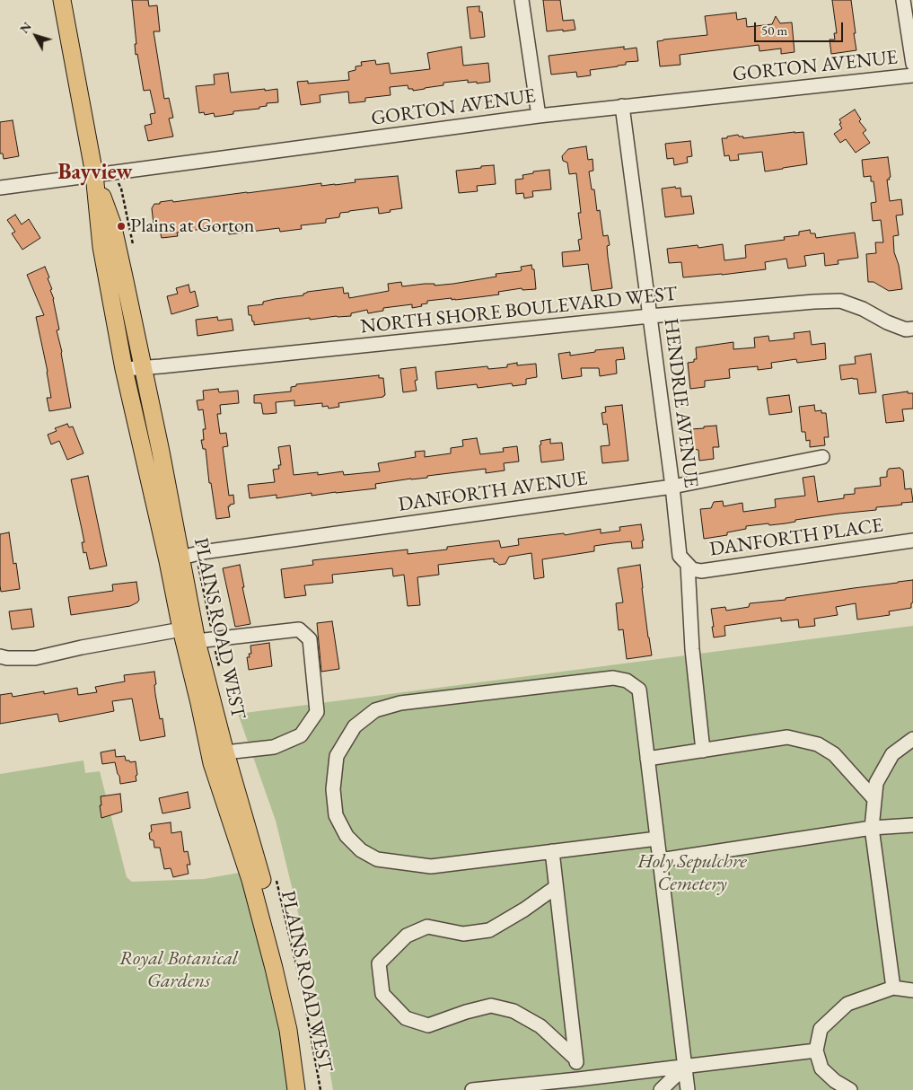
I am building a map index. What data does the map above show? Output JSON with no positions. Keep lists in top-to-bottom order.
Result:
{
  "streets": {
    "main road": ["PLAINS ROAD WEST"],
    "street": [
      "GORTON AVENUE",
      "NORTH SHORE BOULEVARD WEST",
      "HENDRIE AVENUE",
      "DANFORTH AVENUE",
      "DANFORTH PLACE"
    ]
  },
  "crossings": [
    ["GORTON AVENUE", "HENDRIE AVENUE"],
    ["GORTON AVENUE", "PLAINS ROAD WEST"],
    ["NORTH SHORE BOULEVARD WEST", "HENDRIE AVENUE"],
    ["NORTH SHORE BOULEVARD WEST", "PLAINS ROAD WEST"],
    ["HENDRIE AVENUE", "DANFORTH AVENUE"],
    ["HENDRIE AVENUE", "DANFORTH PLACE"],
    ["DANFORTH AVENUE", "PLAINS ROAD WEST"]
  ],
  "districts": ["Bayview"],
  "parks": ["Holy Sepulchre Cemetery", "Royal Botanical Gardens"],
  "places": ["Plains at Gorton"],
  "scale_bar": "50 m",
  "north": "top left"
}
